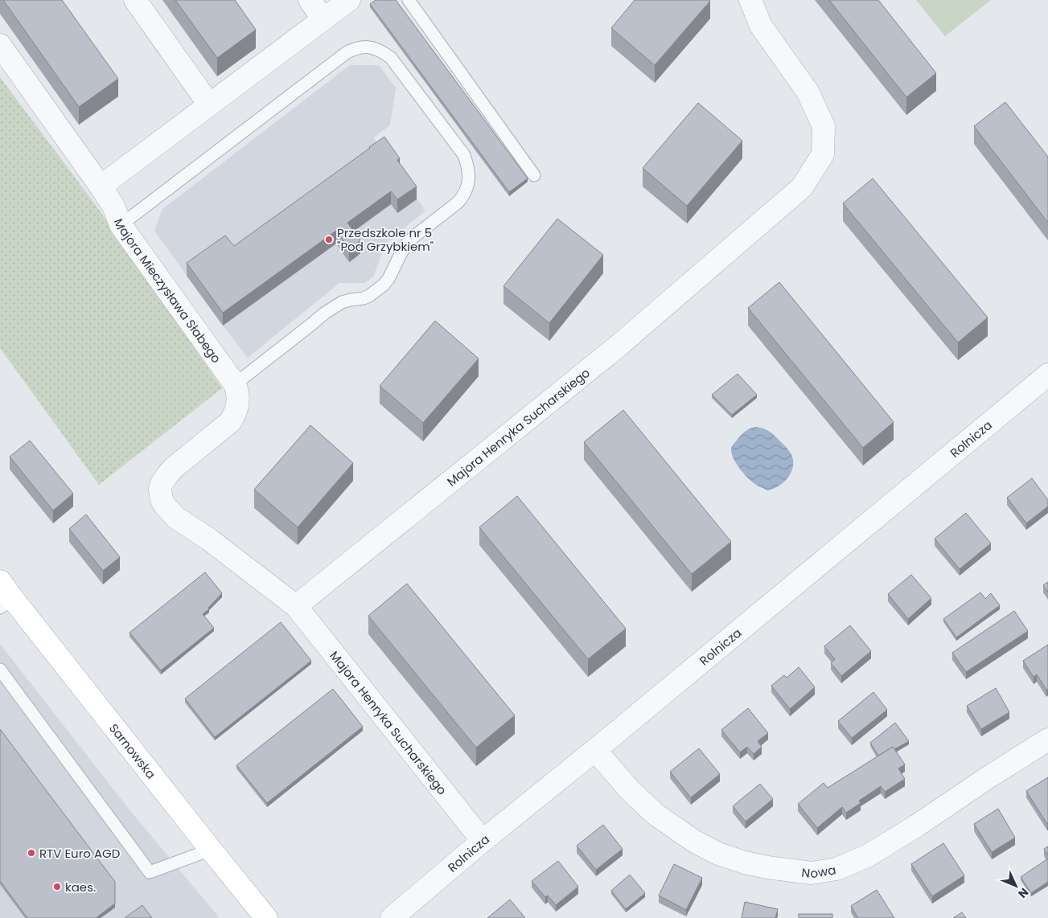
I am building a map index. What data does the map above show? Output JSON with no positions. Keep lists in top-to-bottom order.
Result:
{
  "streets": {
    "main road": ["Sarnowska"],
    "street": [
      "Majora Mieczysława Słabego",
      "Majora Henryka Sucharskiego",
      "Rolnicza",
      "Nowa"
    ]
  },
  "crossings": [
    ["Majora Mieczysława Słabego", "Majora Henryka Sucharskiego"],
    ["Majora Henryka Sucharskiego", "Rolnicza"],
    ["Rolnicza", "Nowa"]
  ],
  "places": ["Przedszkole nr 5 \"Pod Grzybkiem\"", "RTV Euro AGD", "kaes."],
  "north": "bottom right"
}
